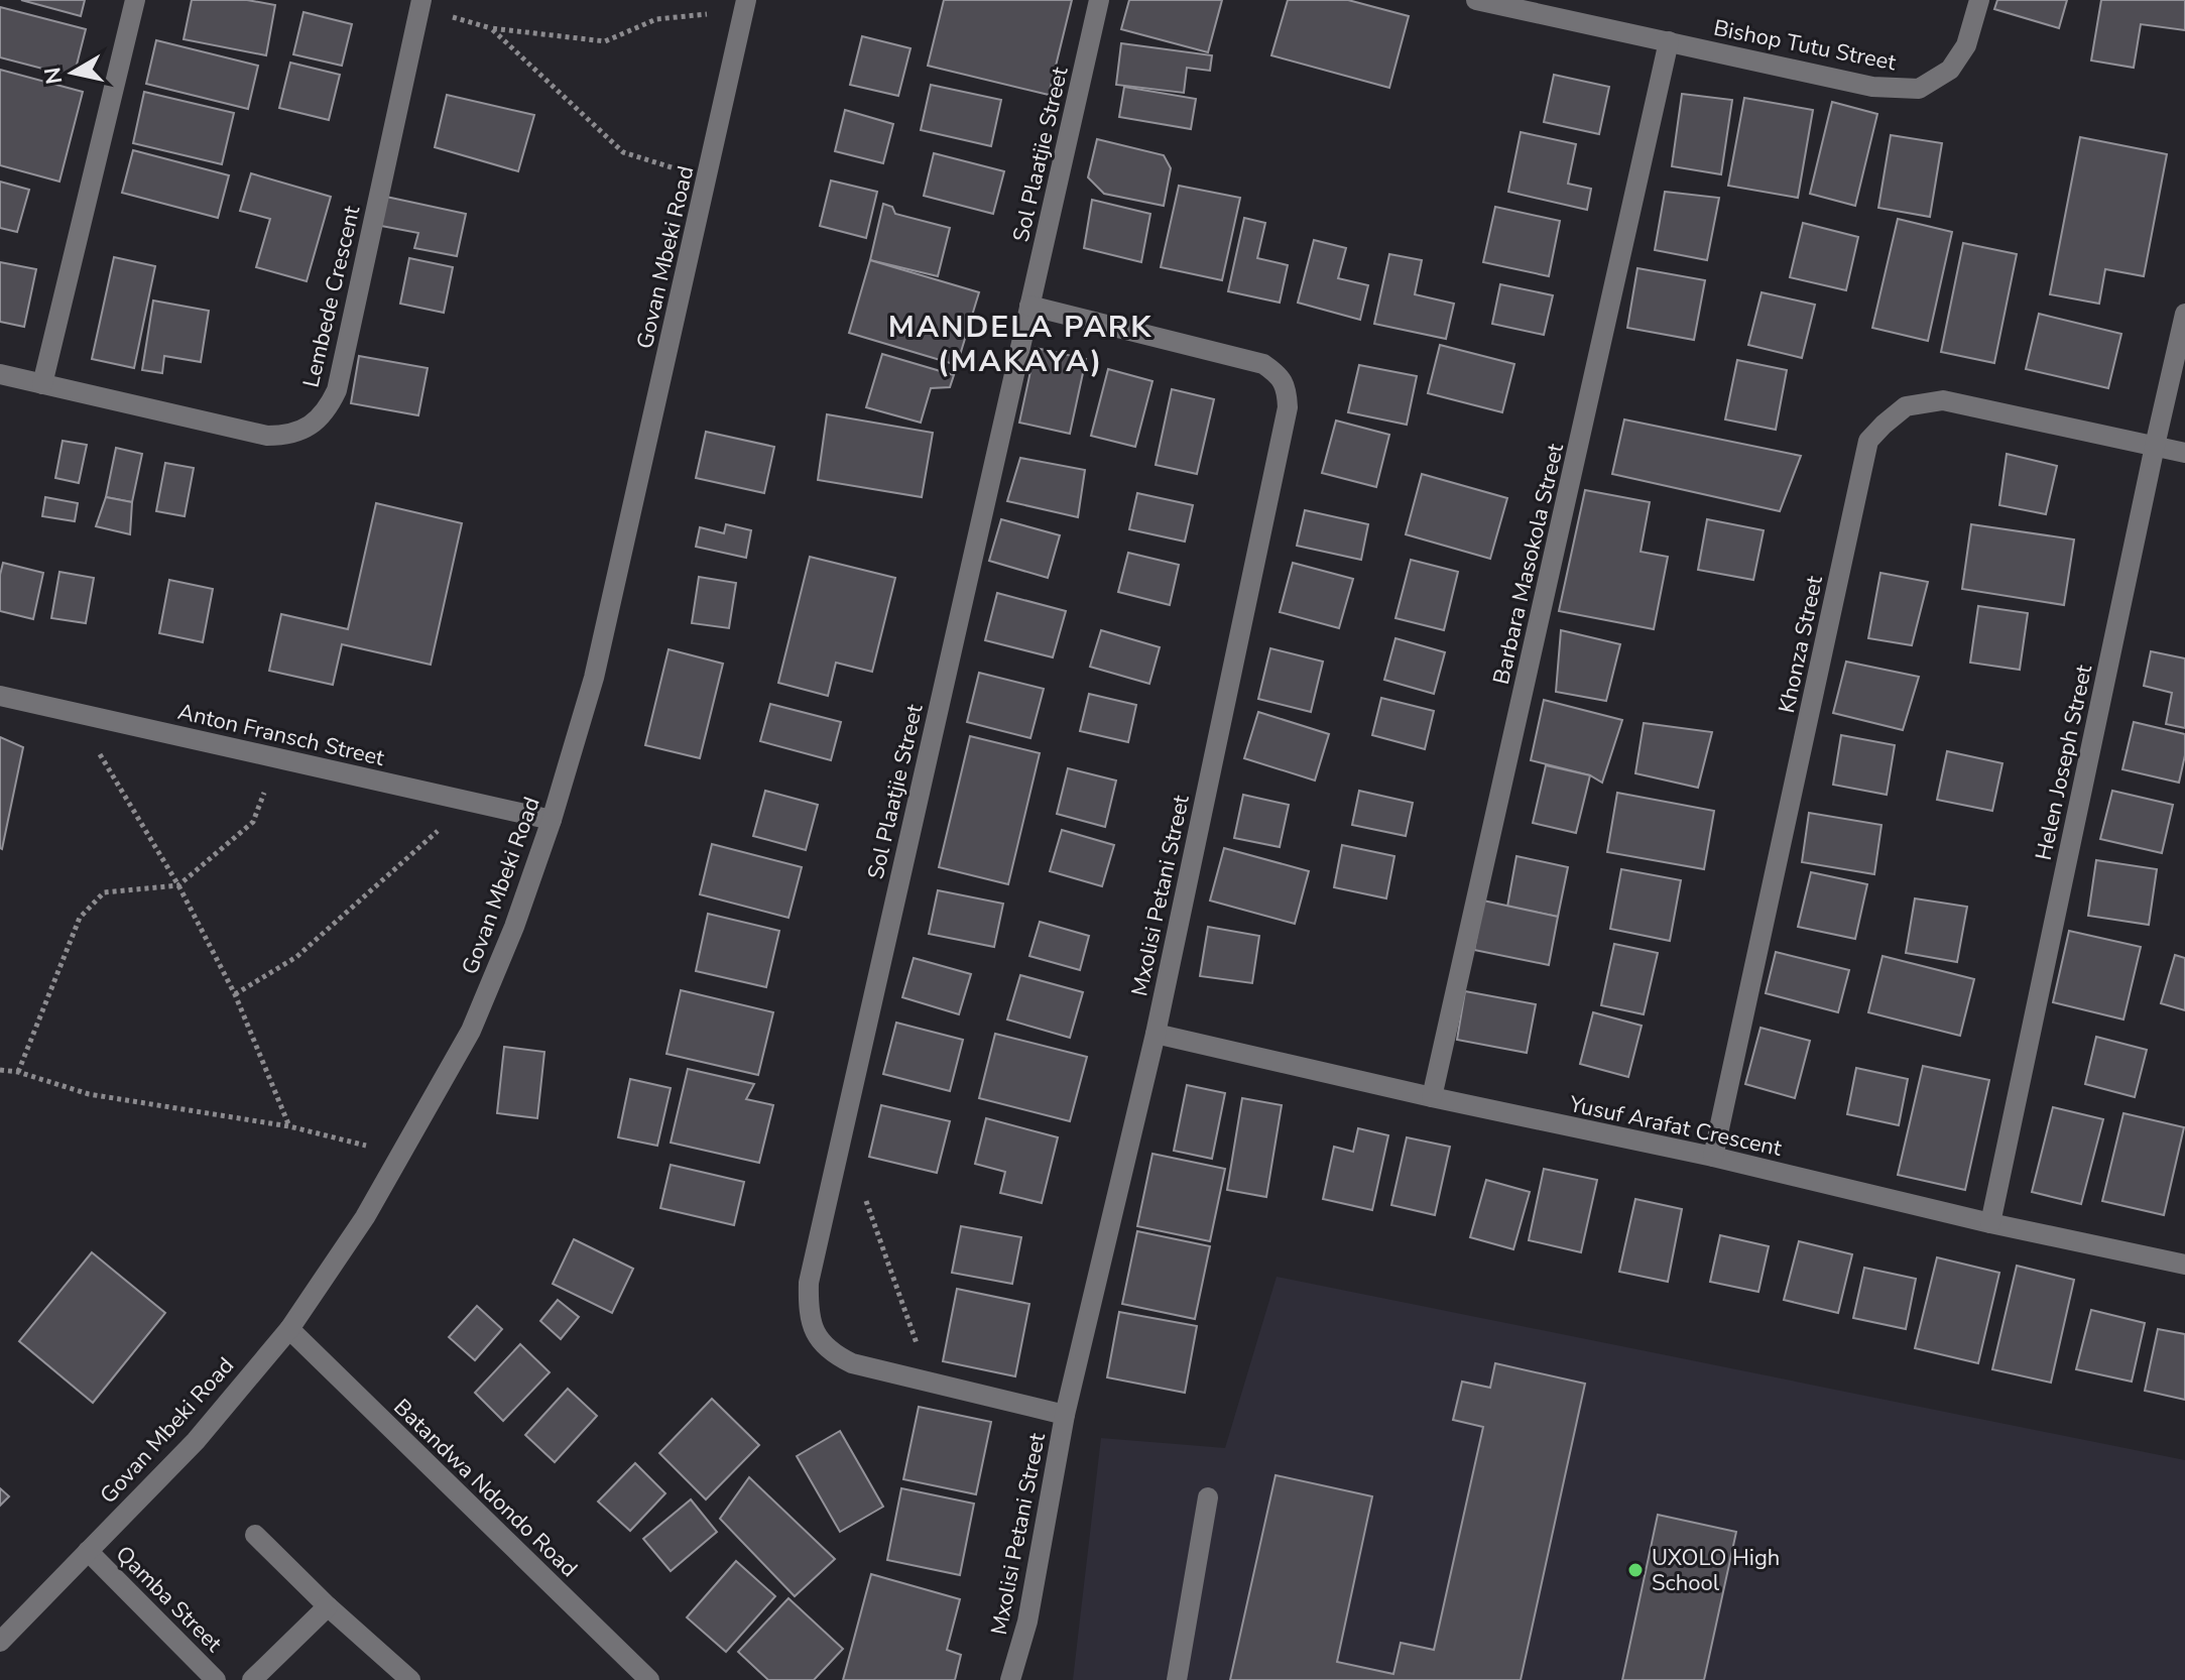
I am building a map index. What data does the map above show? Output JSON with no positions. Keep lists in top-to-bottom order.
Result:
{
  "streets": {
    "street": [
      "Bishop Tutu Street",
      "Sol Plaatjie Street",
      "Govan Mbeki Road",
      "Lembede Crescent",
      "Barbara Masokola Street",
      "Khonza Street",
      "Anton Fransch Street",
      "Helen Joseph Street",
      "Mxolisi Petani Street",
      "Yusuf Arafat Crescent",
      "Batandwa Ndondo Road",
      "Qamba Street"
    ]
  },
  "crossings": [
    ["Bishop Tutu Street", "Barbara Masokola Street"],
    ["Sol Plaatjie Street", "Mxolisi Petani Street"],
    ["Govan Mbeki Road", "Anton Fransch Street"],
    ["Govan Mbeki Road", "Batandwa Ndondo Road"],
    ["Govan Mbeki Road", "Qamba Street"],
    ["Barbara Masokola Street", "Yusuf Arafat Crescent"],
    ["Khonza Street", "Helen Joseph Street"],
    ["Khonza Street", "Yusuf Arafat Crescent"],
    ["Helen Joseph Street", "Yusuf Arafat Crescent"],
    ["Mxolisi Petani Street", "Yusuf Arafat Crescent"]
  ],
  "districts": ["MANDELA PARK (MAKAYA)"],
  "places": ["UXOLO High School"],
  "north": "left"
}
